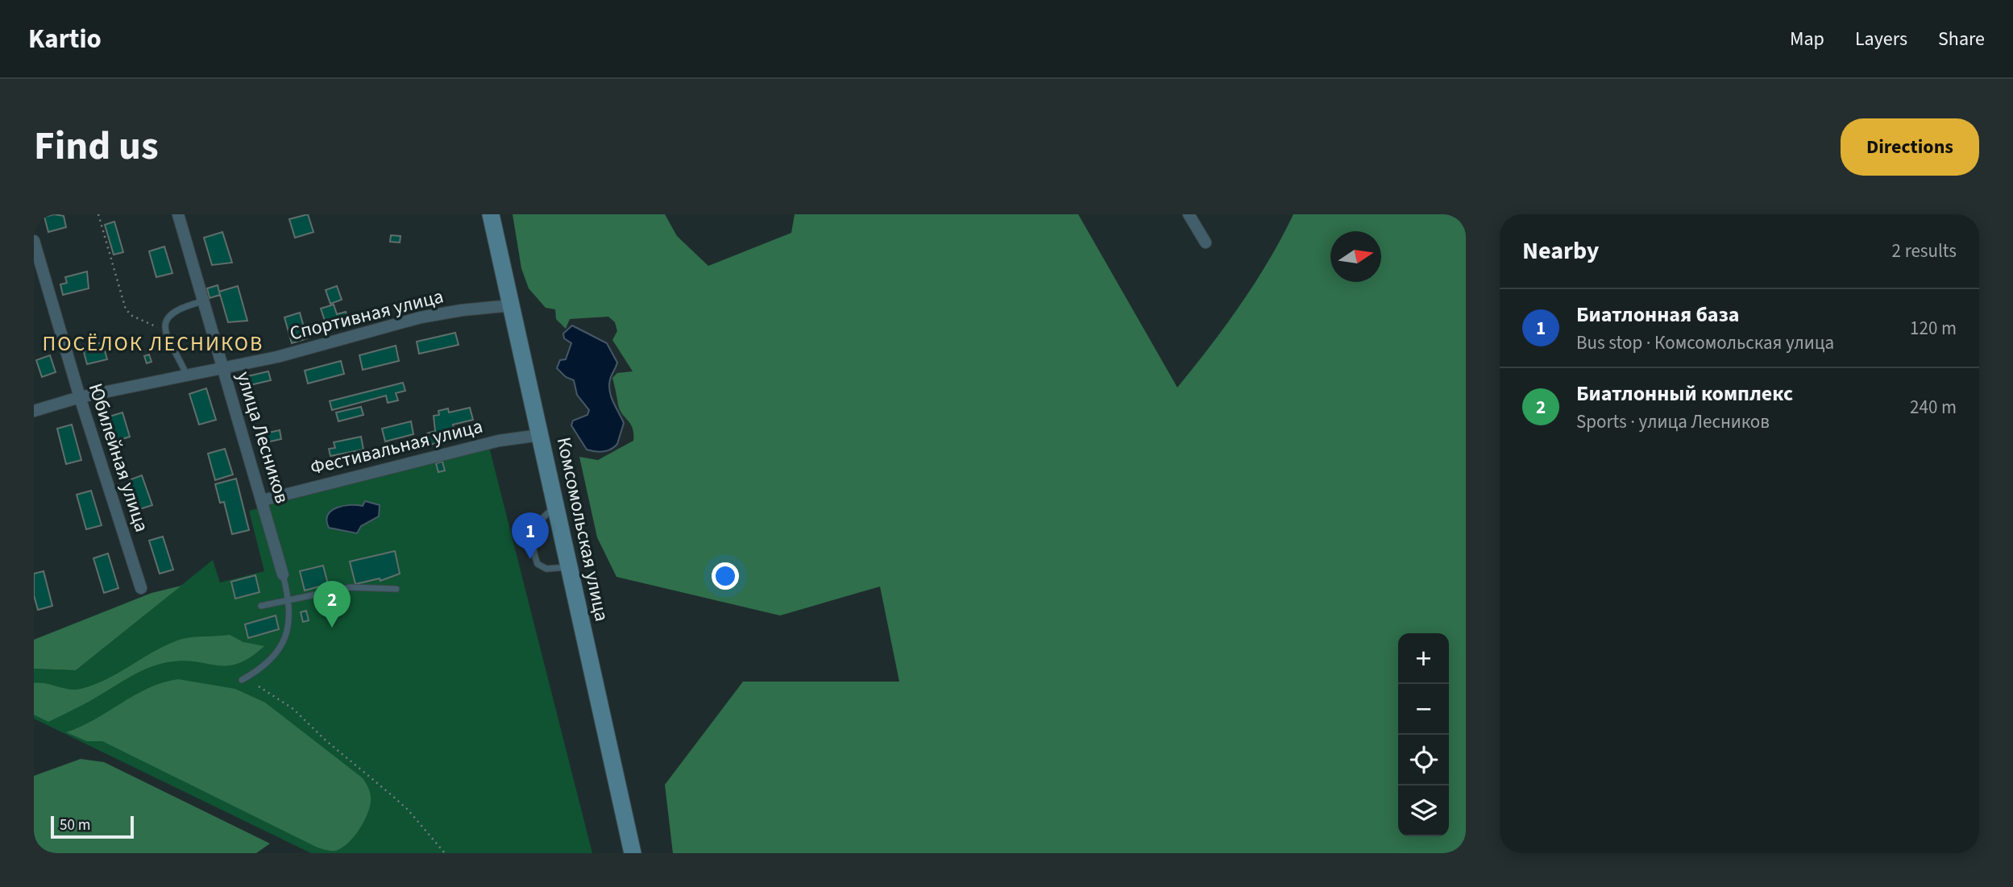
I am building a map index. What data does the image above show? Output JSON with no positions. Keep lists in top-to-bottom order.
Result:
{
  "streets": {
    "main road": ["Комсомольская улица"],
    "street": [
      "Спортивная улица",
      "улица Лесников",
      "Фестивальная улица",
      "Юбилейная улица"
    ]
  },
  "crossings": [
    ["Спортивная улица", "улица Лесников"],
    ["Спортивная улица", "Юбилейная улица"],
    ["Спортивная улица", "Комсомольская улица"],
    ["улица Лесников", "Фестивальная улица"],
    ["Фестивальная улица", "Комсомольская улица"]
  ],
  "districts": ["ПОСЁЛОК ЛЕСНИКОВ"],
  "scale_bar": "50 m",
  "north": "right",
  "page": {
    "header": "Kartio",
    "nav": ["Map", "Layers", "Share"],
    "title": "Find us",
    "buttons": "Directions",
    "heading": ["Nearby", "2 results"],
    "list": [
      {
        "mark": "1",
        "name": "Биатлонная база",
        "note": "Bus stop · Комсомольская улица",
        "value": "120 m"
      },
      {
        "mark": "2",
        "name": "Биатлонный комплекс",
        "note": "Sports · улица Лесников",
        "value": "240 m"
      }
    ],
    "pins": ["1", "2"],
    "map_buttons": ["+", "−"],
    "scale": "50 m"
  }
}
